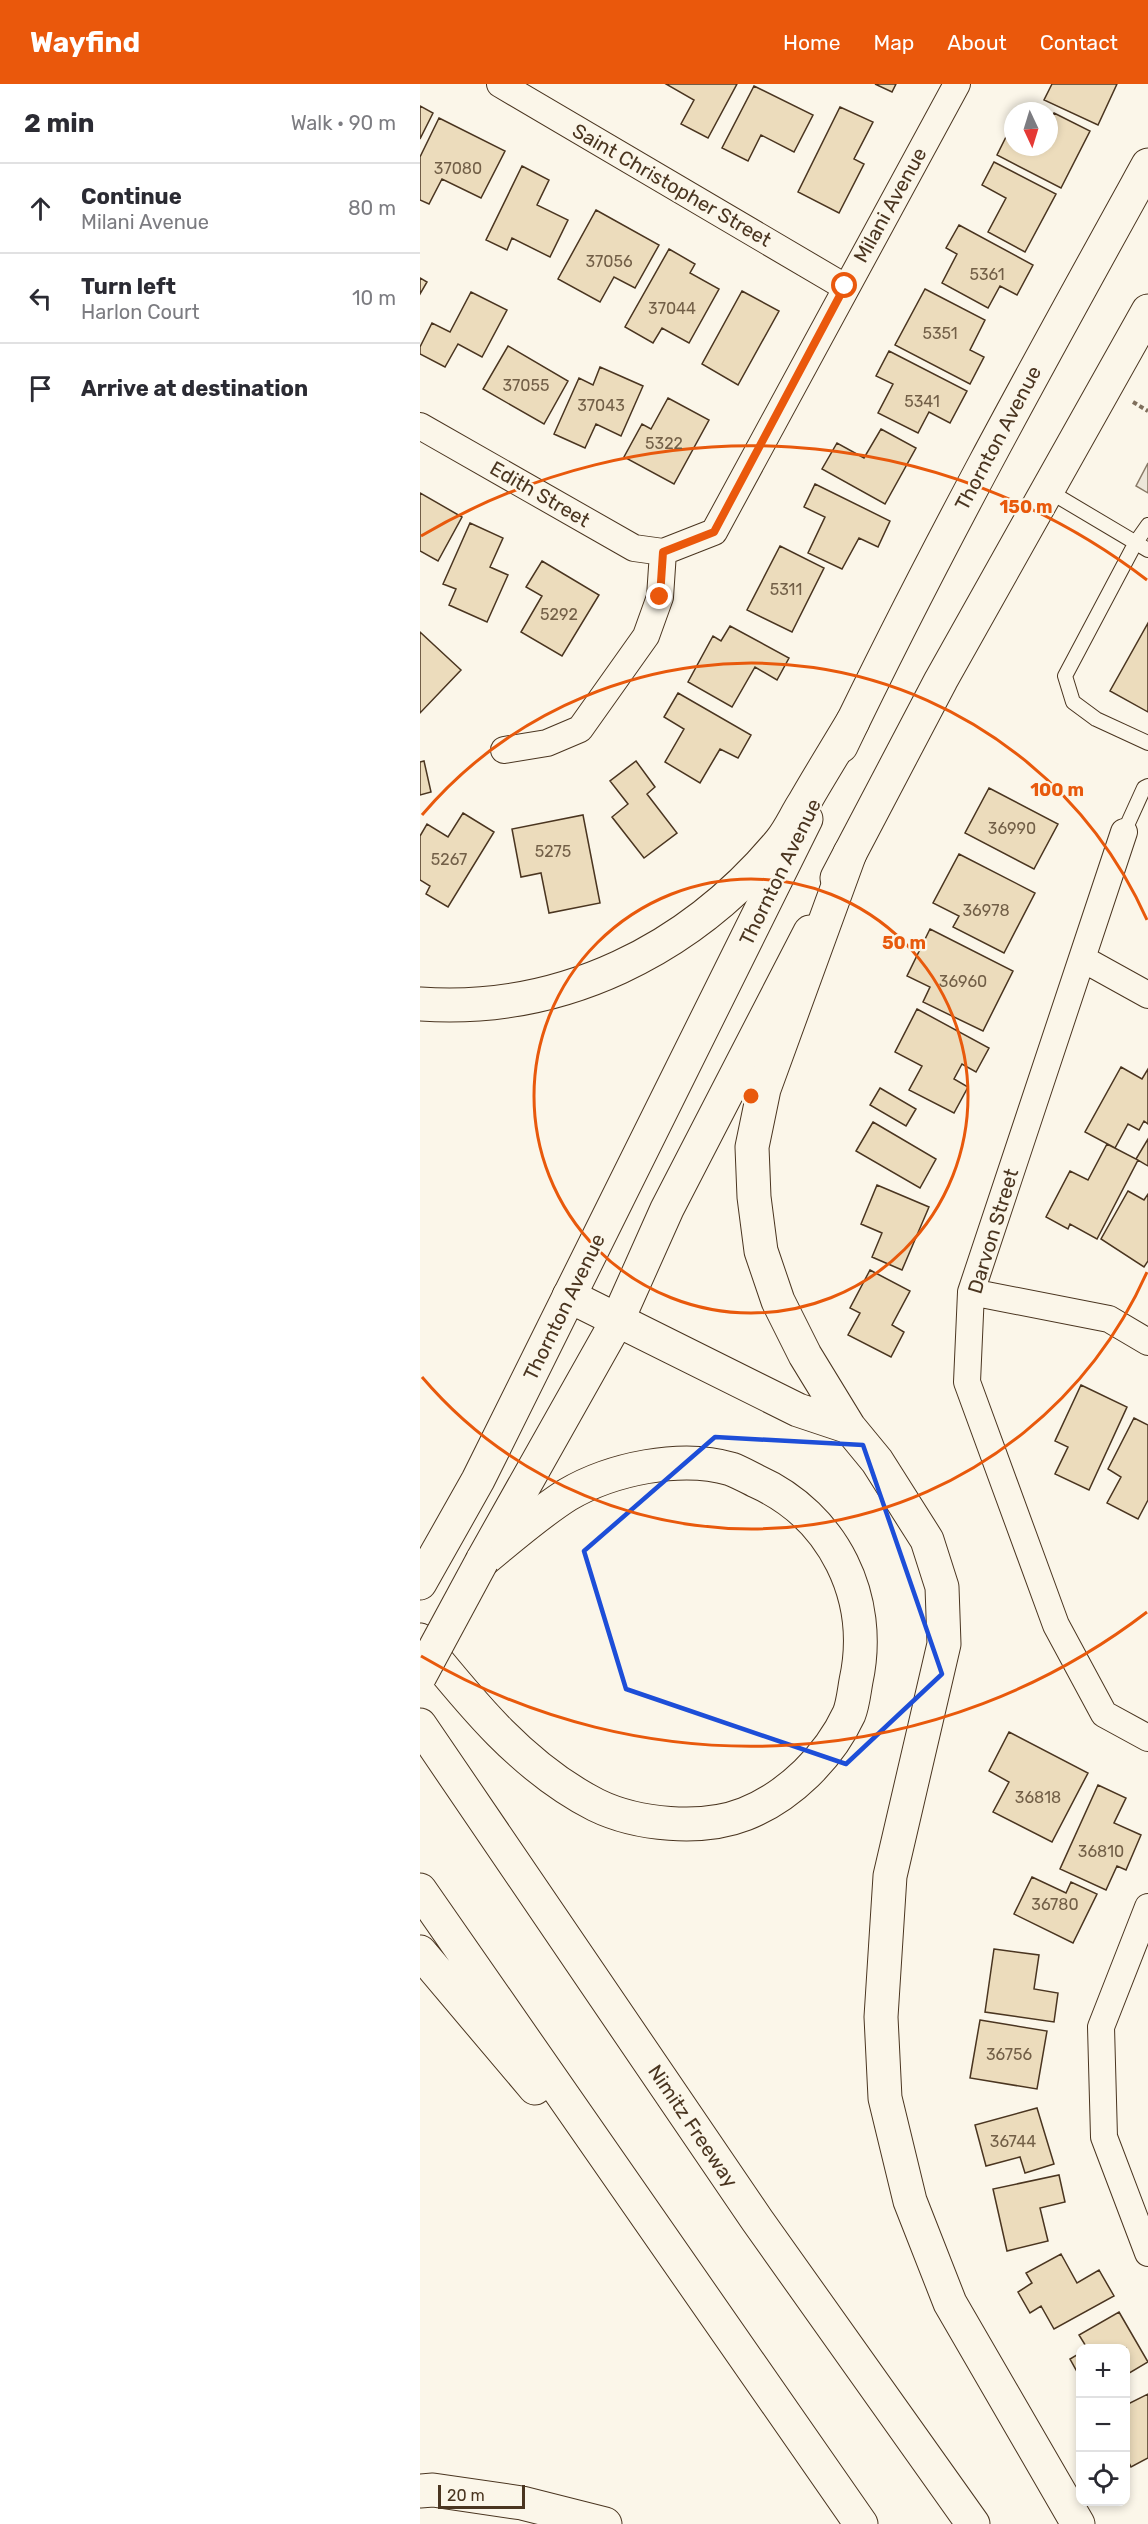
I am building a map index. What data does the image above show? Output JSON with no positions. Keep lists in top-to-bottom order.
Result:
{
  "streets": {
    "main road": ["Thornton Avenue", "Nimitz Freeway"],
    "street": [
      "Saint Christopher Street",
      "Milani Avenue",
      "Edith Street",
      "Darvon Street"
    ]
  },
  "crossings": [
    ["Saint Christopher Street", "Milani Avenue"],
    ["Milani Avenue", "Edith Street"]
  ],
  "house_numbers": [
    "37080",
    "37056",
    "5361",
    "37044",
    "5351",
    "37055",
    "5341",
    "37043",
    "5322",
    "5311",
    "5292",
    "36990",
    "5275",
    "5267",
    "36978",
    "36960",
    "36818",
    "36810",
    "36780",
    "36756",
    "36744"
  ],
  "scale_bar": "20 m",
  "north": "bottom",
  "page": {
    "header": "Wayfind",
    "nav": [
      "Home",
      "Map",
      "About",
      "Contact"
    ],
    "heading": ["2 min", "Walk · 90 m"],
    "list": [
      ["Continue", "Milani Avenue", "80 m"],
      ["Turn left", "Harlon Court", "10 m"],
      "Arrive at destination"
    ],
    "map_buttons": ["+", "−"],
    "scale": "20 m"
  },
  "rings": ["150 m", "100 m", "50 m"]
}
